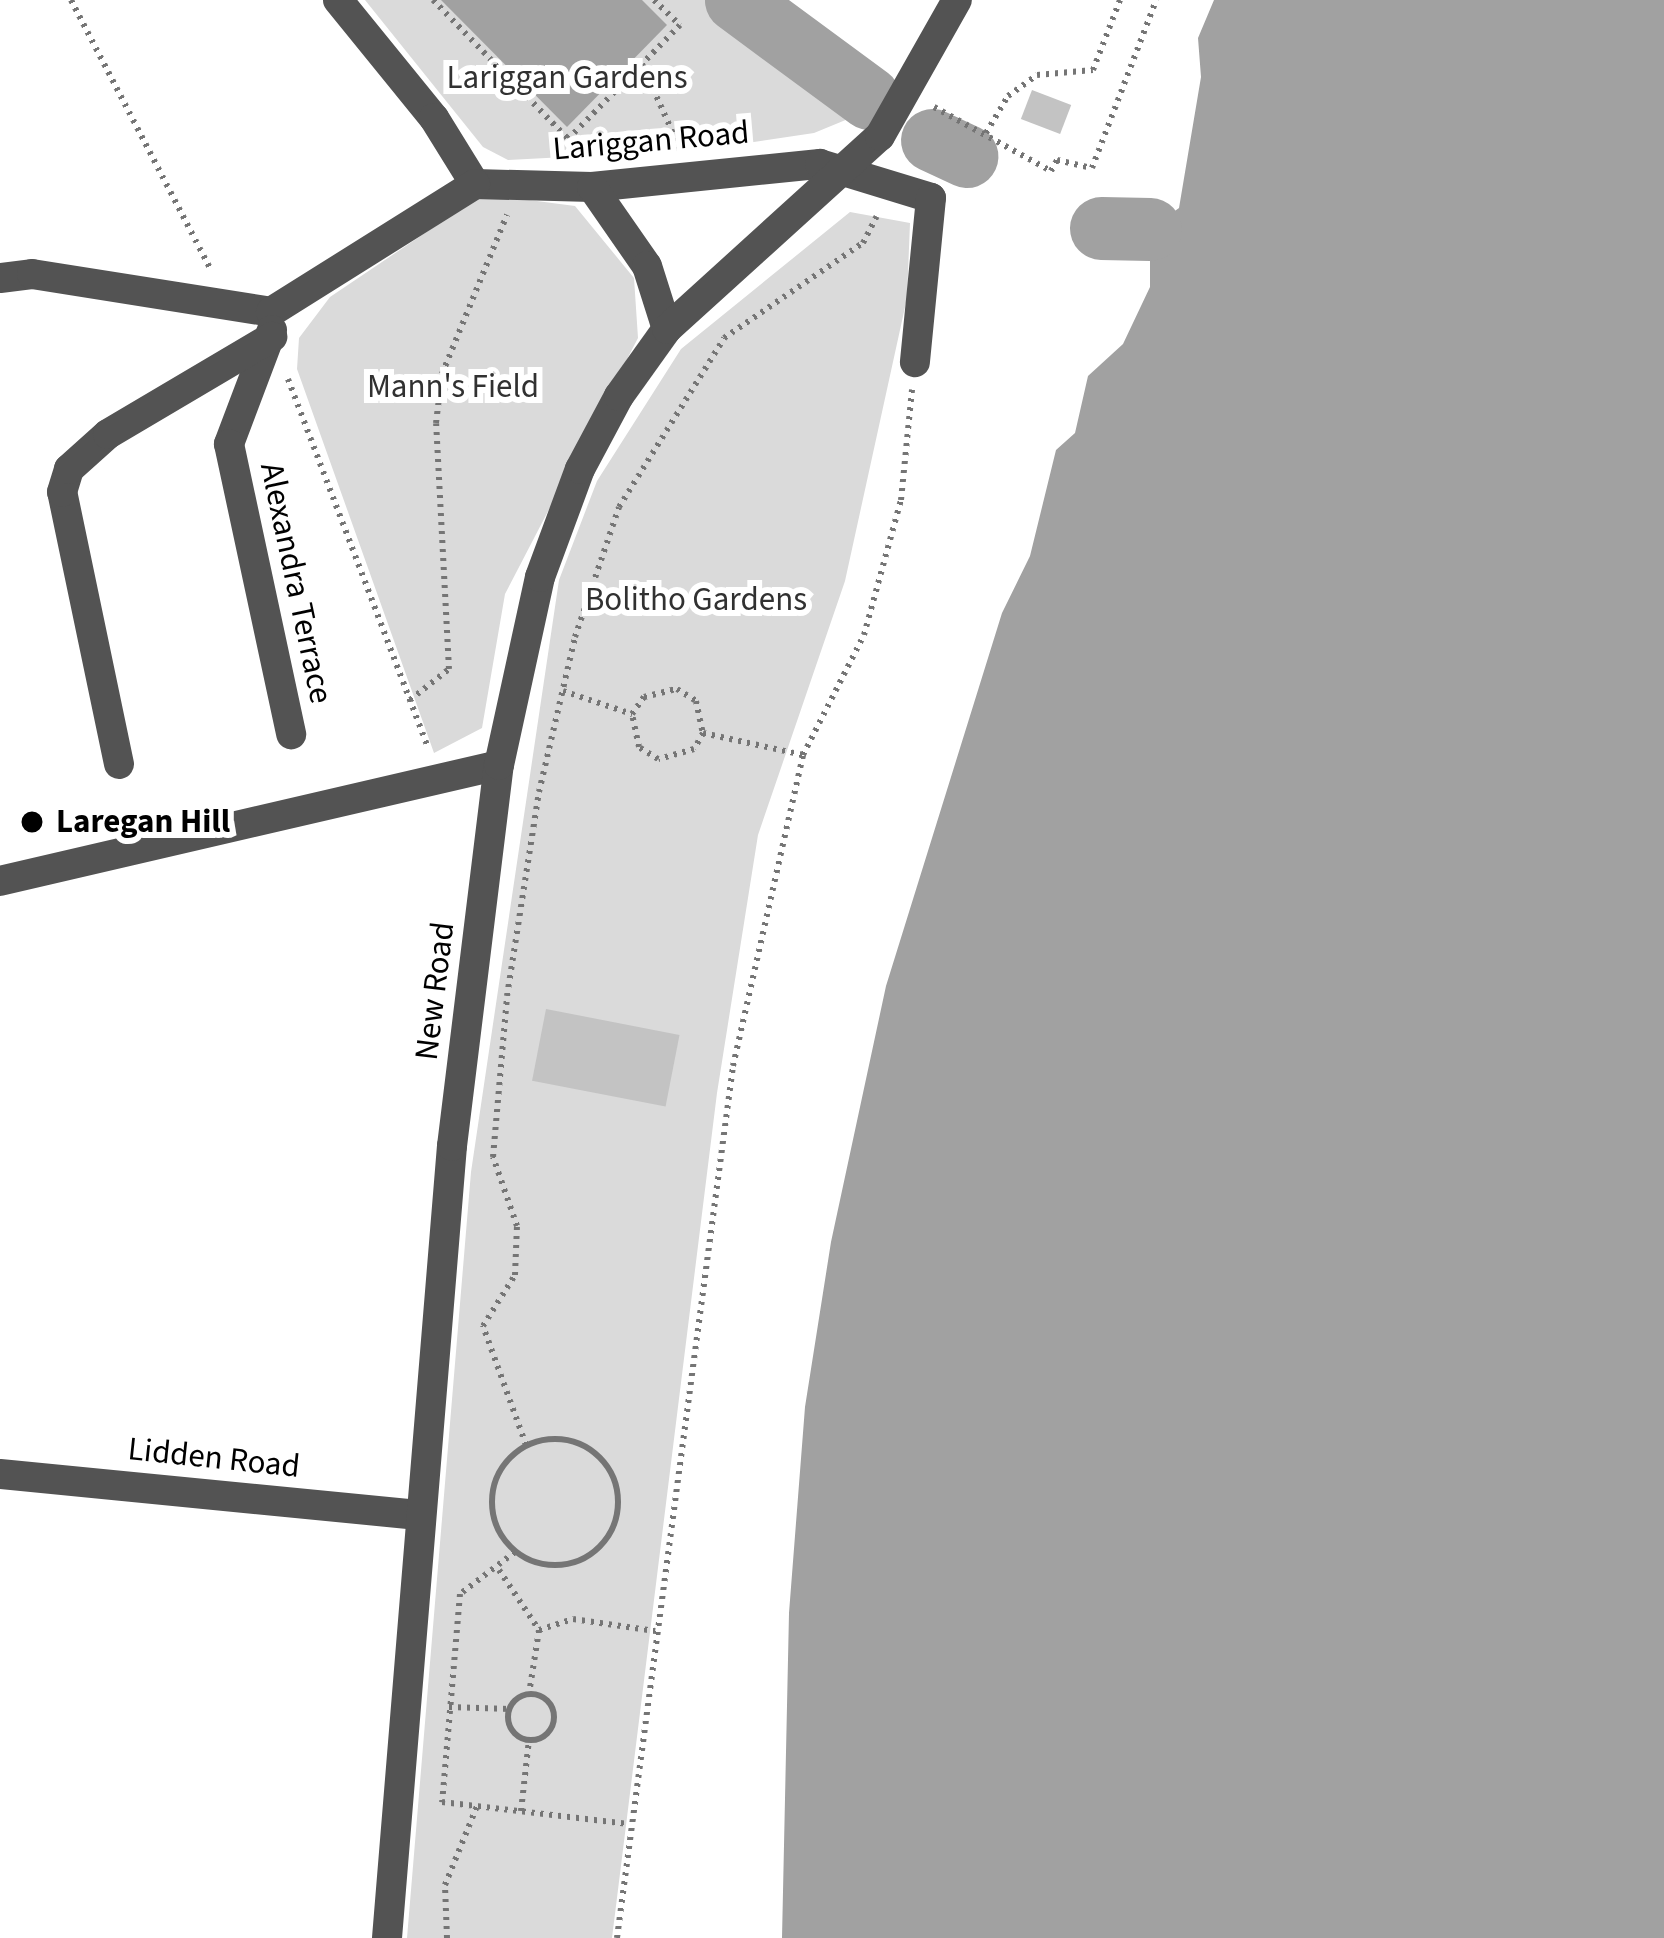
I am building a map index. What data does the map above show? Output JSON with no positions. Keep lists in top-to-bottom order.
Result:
{
  "streets": {
    "street": [
      "Lariggan Road",
      "Alexandra Terrace",
      "New Road",
      "Lidden Road"
    ]
  },
  "crossings": [
    ["Lariggan Road", "New Road"],
    ["New Road", "Lidden Road"]
  ],
  "parks": ["Lariggan Gardens", "Mann's Field", "Bolitho Gardens"],
  "places": ["Laregan Hill"]
}
